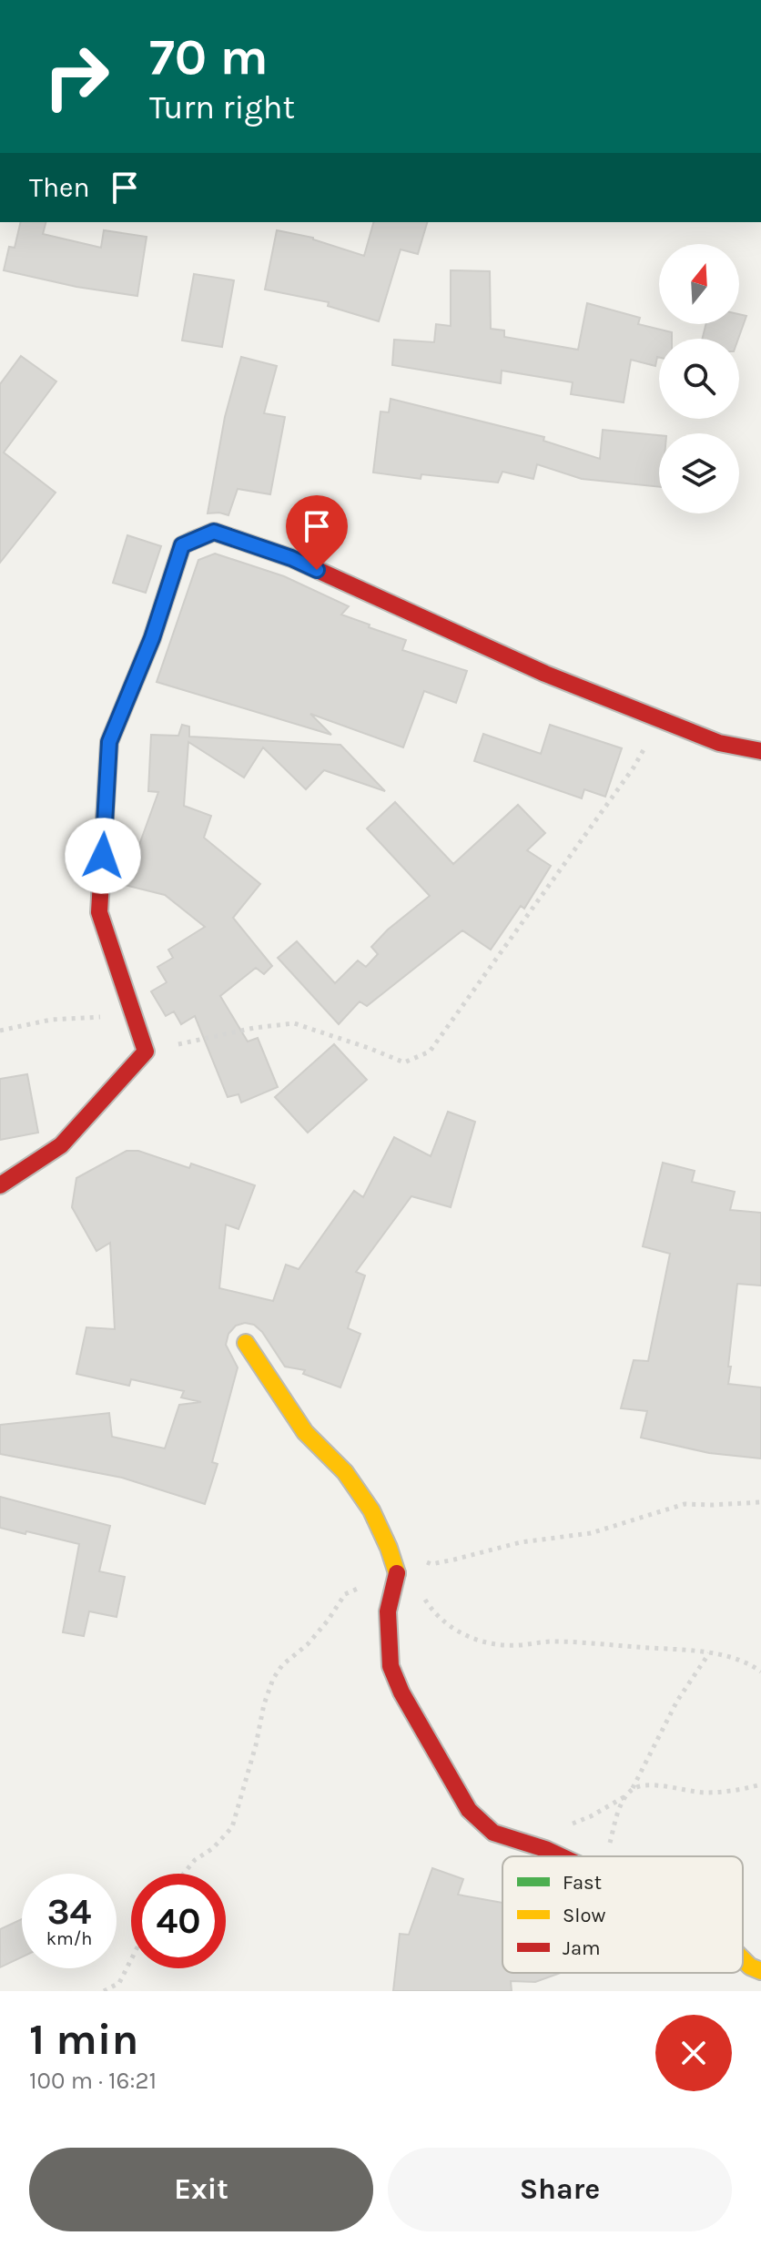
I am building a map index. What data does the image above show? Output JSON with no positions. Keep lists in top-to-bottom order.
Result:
{
  "legend": ["Fast", "Slow", "Jam"],
  "north": "top",
  "page": {
    "turn": ["70 m", "Turn right"],
    "then": "Then",
    "speed": "34 km/h",
    "limit": "40",
    "heading": ["1 min", "100 m · 16:21"],
    "buttons": ["Exit", "Share"]
  }
}
